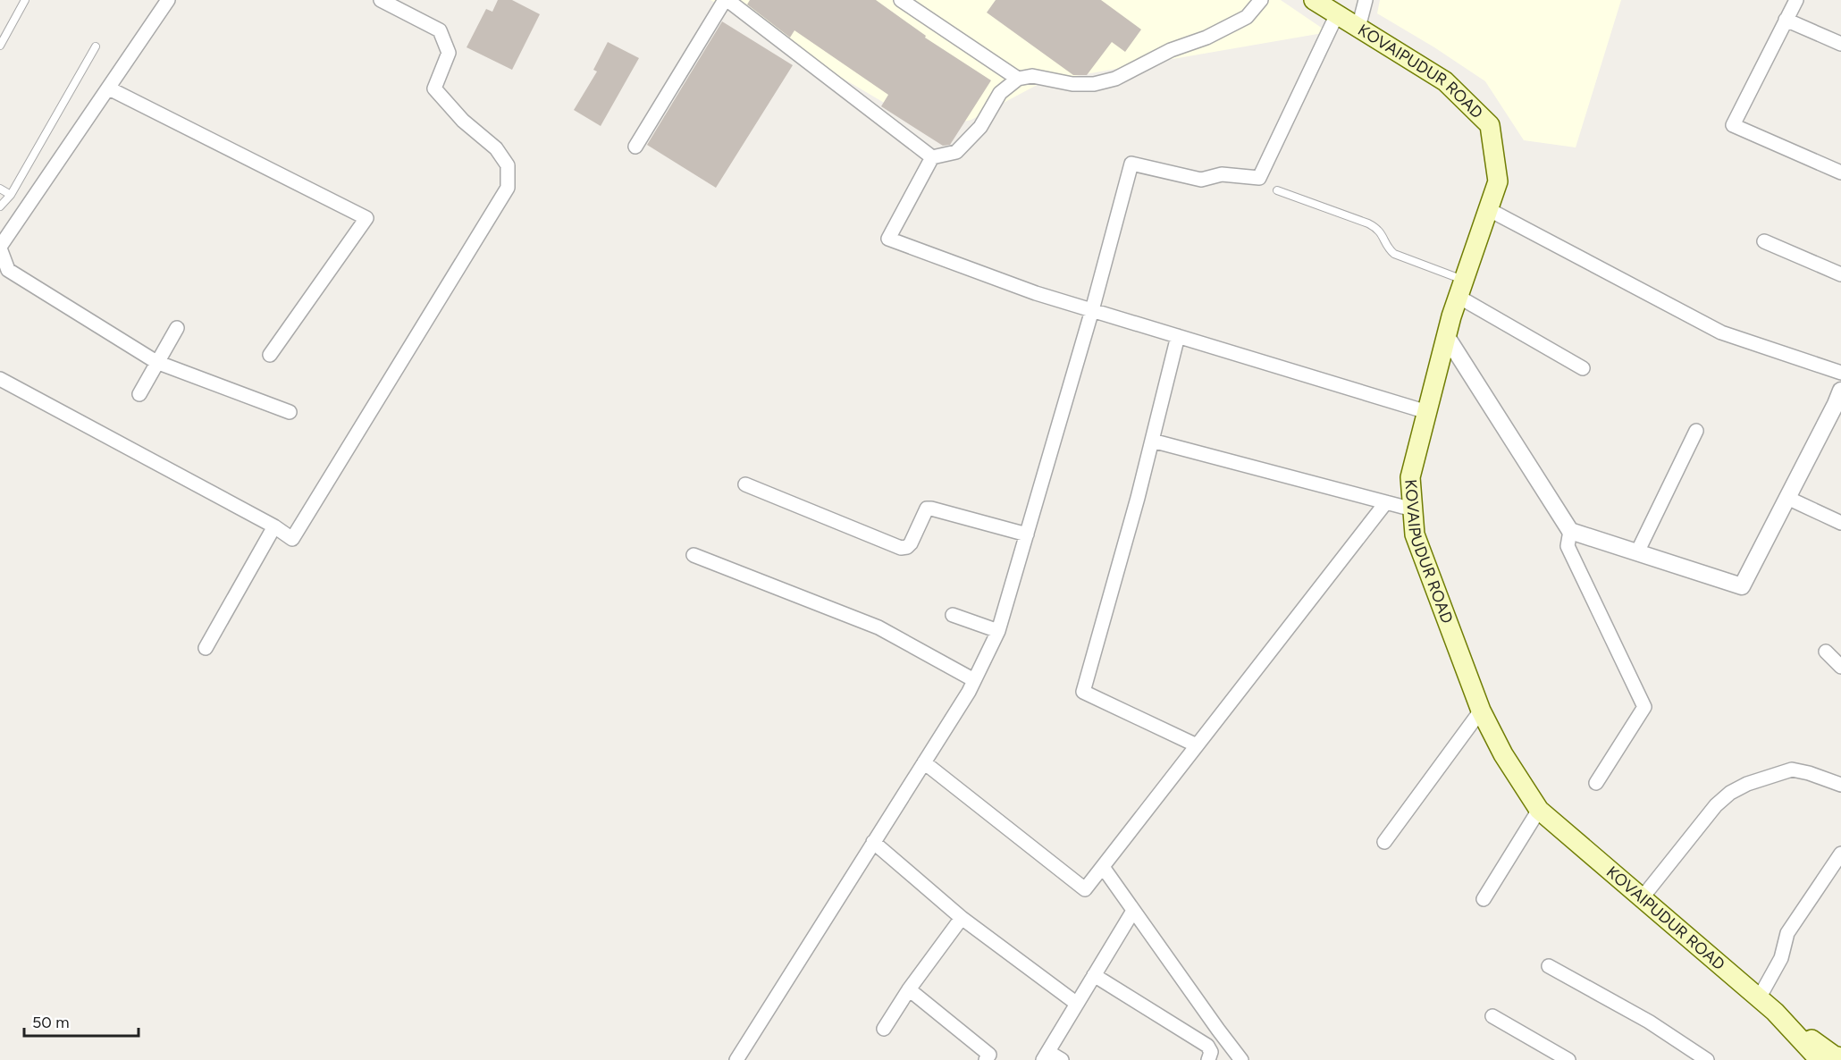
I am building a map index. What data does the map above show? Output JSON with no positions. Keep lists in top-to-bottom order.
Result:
{
  "streets": {
    "main road": ["KOVAIPUDUR ROAD"]
  },
  "scale_bar": "50 m"
}
